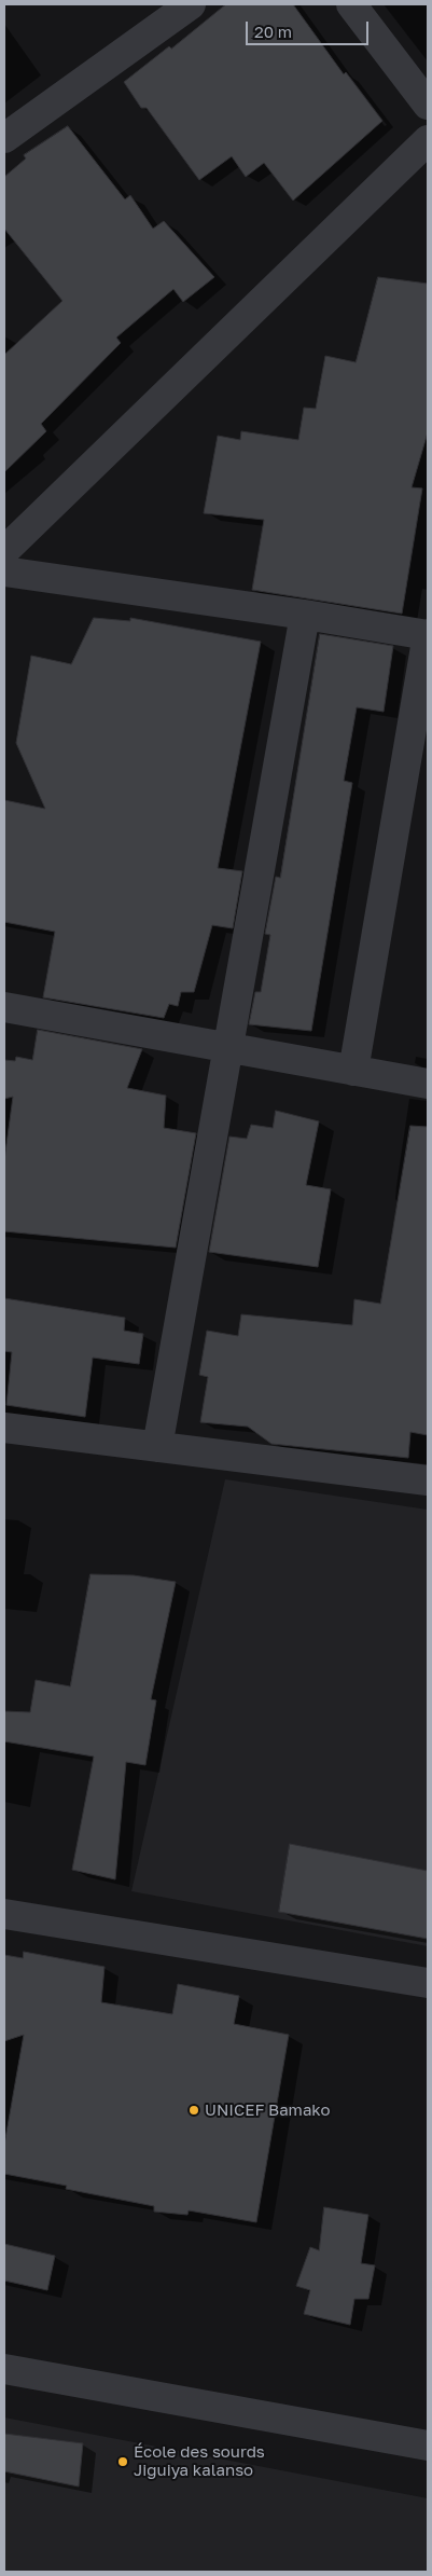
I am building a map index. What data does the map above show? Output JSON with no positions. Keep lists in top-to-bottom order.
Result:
{
  "places": ["UNICEF Bamako", "École des sourds Jiguiya kalanso"],
  "scale_bar": "20 m"
}
